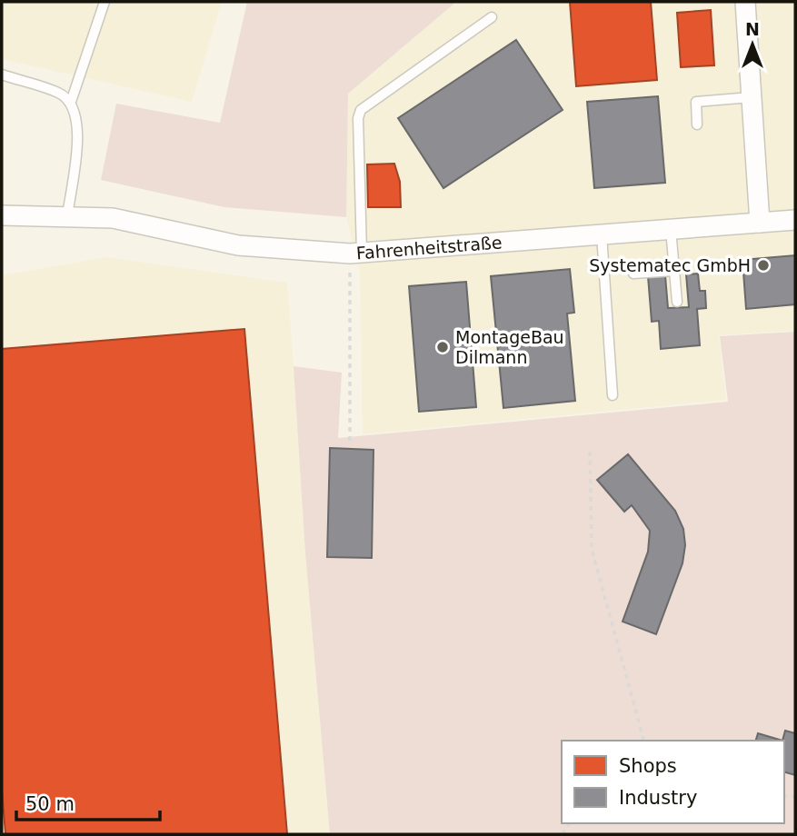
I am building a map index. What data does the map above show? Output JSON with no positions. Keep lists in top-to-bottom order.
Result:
{
  "streets": {
    "street": ["Fahrenheitstraße"]
  },
  "places": ["Systematec GmbH", "MontageBau Dilmann"],
  "legend": ["Shops", "Industry"],
  "scale_bar": "50 m",
  "north": "top"
}
